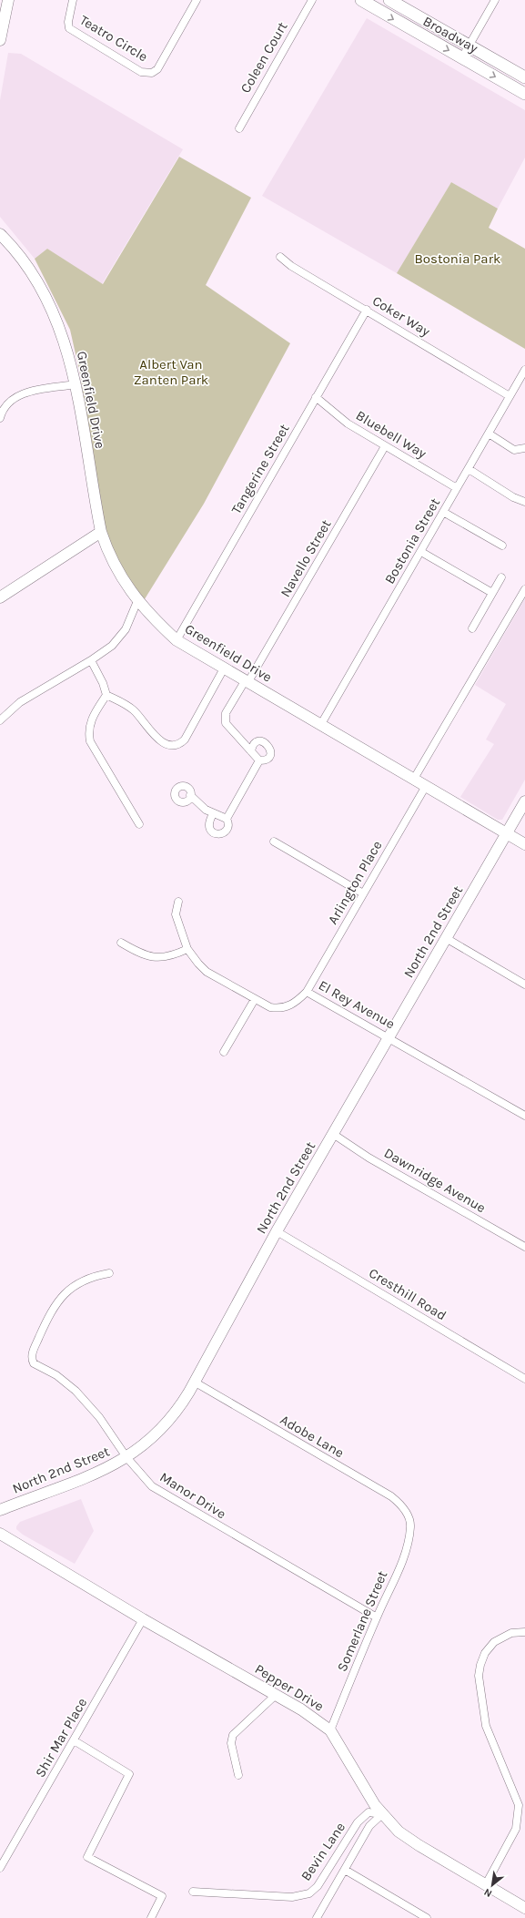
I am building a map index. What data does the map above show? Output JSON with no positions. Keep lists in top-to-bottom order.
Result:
{
  "streets": {
    "main road": [
      "Broadway",
      "Greenfield Drive",
      "North 2nd Street",
      "Pepper Drive"
    ],
    "street": [
      "Teatro Circle",
      "Coleen Court",
      "Coker Way",
      "Bluebell Way",
      "Tangerine Street",
      "Bostonia Street",
      "Navello Street",
      "Arlington Place",
      "El Rey Avenue",
      "Dawnridge Avenue",
      "Cresthill Road",
      "Adobe Lane",
      "Manor Drive",
      "Somerlane Street",
      "Shir Mar Place",
      "Bevin Lane"
    ]
  },
  "crossings": [
    ["Coker Way", "Tangerine Street"],
    ["Coker Way", "Bostonia Street"],
    ["Greenfield Drive", "Tangerine Street"],
    ["Greenfield Drive", "Bostonia Street"],
    ["Greenfield Drive", "Navello Street"],
    ["Greenfield Drive", "Arlington Place"],
    ["Greenfield Drive", "North 2nd Street"],
    ["Bluebell Way", "Tangerine Street"],
    ["Bluebell Way", "Bostonia Street"],
    ["Bluebell Way", "Navello Street"],
    ["Arlington Place", "El Rey Avenue"],
    ["North 2nd Street", "El Rey Avenue"],
    ["North 2nd Street", "Dawnridge Avenue"],
    ["North 2nd Street", "Cresthill Road"],
    ["North 2nd Street", "Adobe Lane"],
    ["North 2nd Street", "Manor Drive"],
    ["Adobe Lane", "Somerlane Street"],
    ["Manor Drive", "Somerlane Street"],
    ["Somerlane Street", "Pepper Drive"],
    ["Pepper Drive", "Shir Mar Place"],
    ["Pepper Drive", "Bevin Lane"]
  ],
  "parks": ["Bostonia Park", "Albert Van Zanten Park"],
  "north": "bottom left"
}
